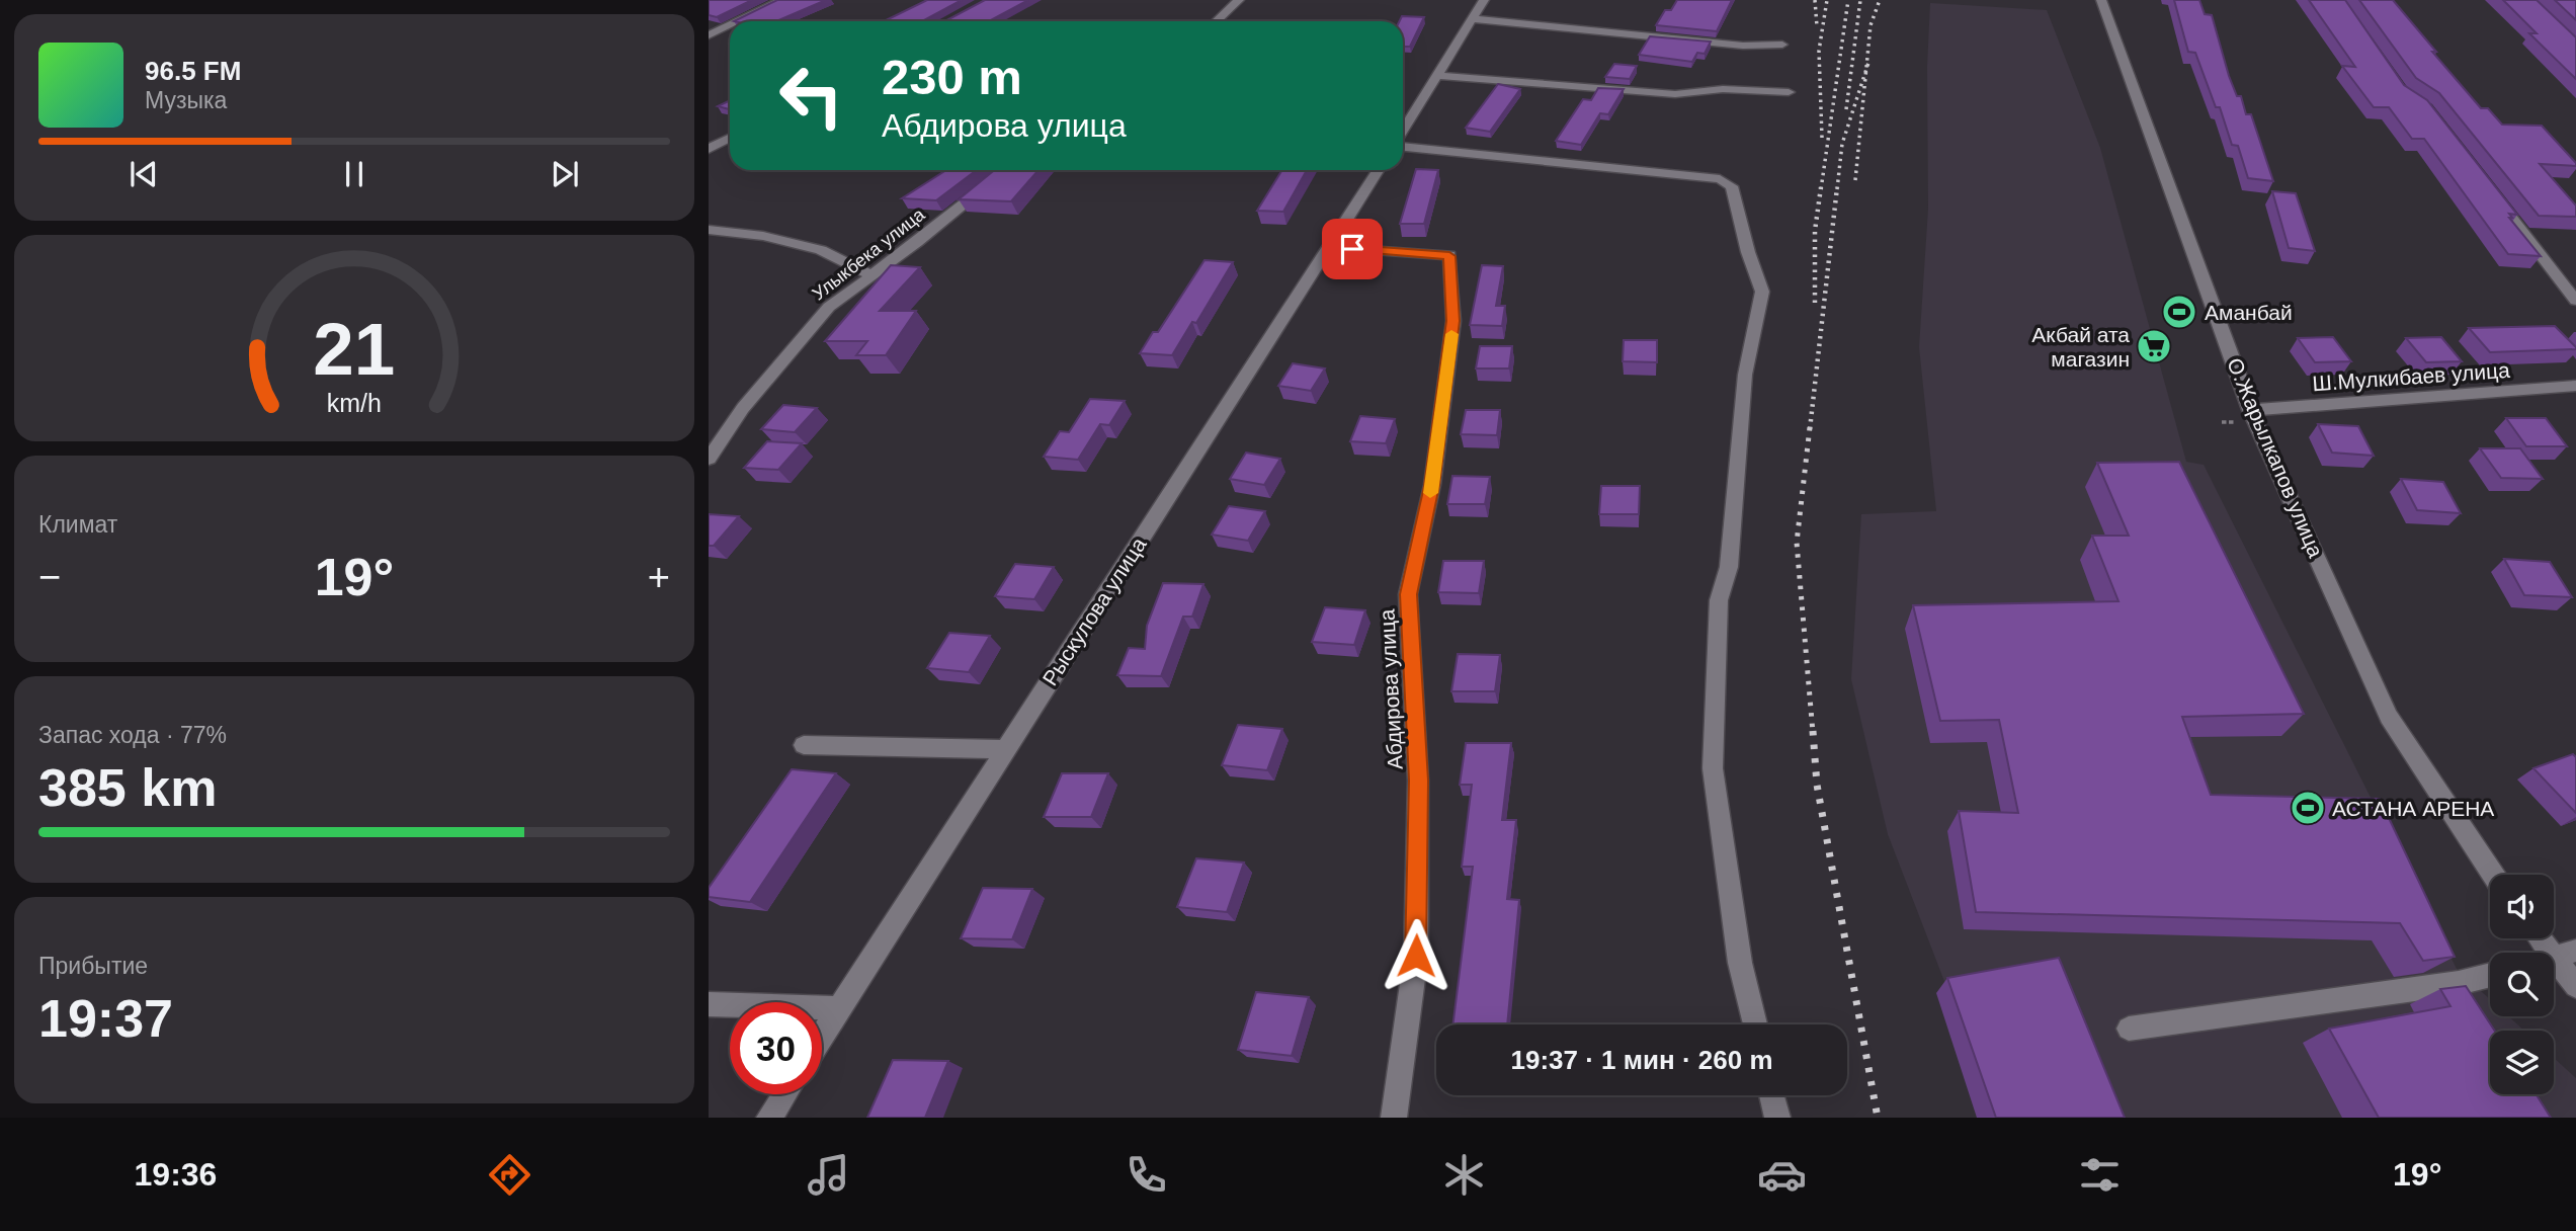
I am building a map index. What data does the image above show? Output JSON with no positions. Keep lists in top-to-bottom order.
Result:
{
  "streets": {
    "street": [
      "Улыкбека улица",
      "Ш.Мулкибаев улица",
      "О.Жарылкапов улица",
      "Рыскулова улица",
      "Абдирова улица"
    ]
  },
  "crossings": [
    ["Ш.Мулкибаев улица", "О.Жарылкапов улица"],
    ["Рыскулова улица", "Абдирова улица"]
  ],
  "places": {
    "sports": ["Аманбай", "АСТАНА АРЕНА"],
    "supermarket": ["Акбай ата магазин"]
  },
  "page": {
    "turn": ["230 m", "Абдирова улица"],
    "song": ["96.5 FM", "Музыка"],
    "tile": [
      "Климат",
      ["Запас хода · 77%", "385 km"],
      ["Прибытие", "19:37"]
    ],
    "heat": ["−", "19°", "+"],
    "limit": "30",
    "trip": "19:37 · 1 мин · 260 m",
    "tabs": ["19:36", "19°"],
    "gauge": ["21", "km/h"]
  }
}
